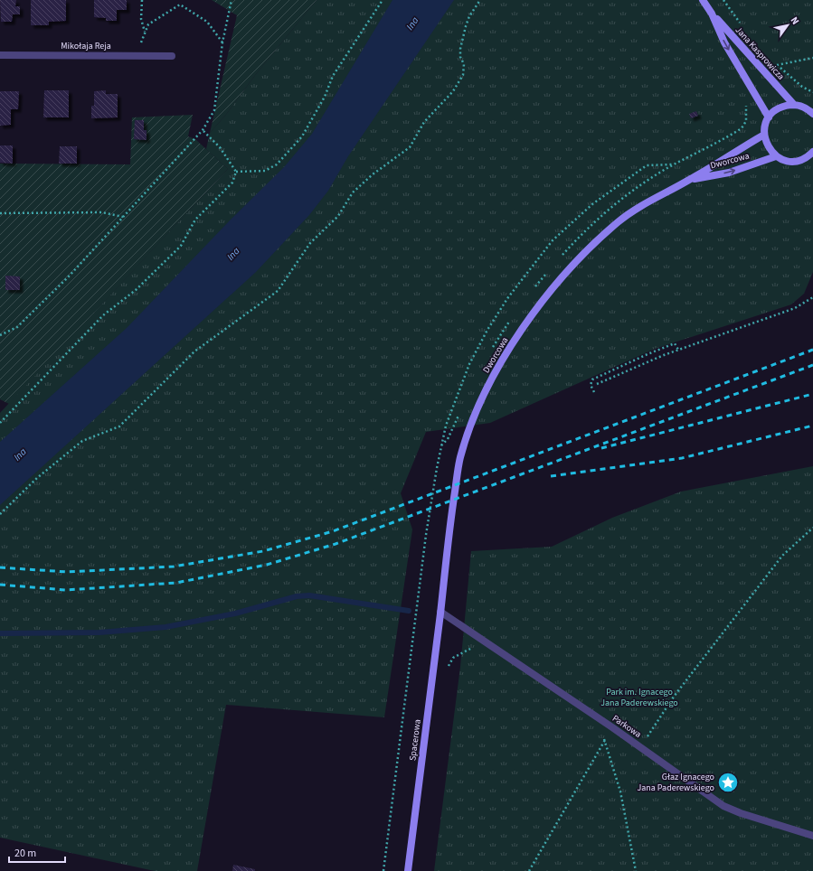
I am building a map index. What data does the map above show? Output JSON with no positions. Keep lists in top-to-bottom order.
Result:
{
  "streets": {
    "street": [
      "Mikołaja Reja",
      "Jana Kasprowicza",
      "Dworcowa",
      "Parkowa",
      "Spacerowa"
    ]
  },
  "crossings": [
    ["Dworcowa", "Parkowa"],
    ["Dworcowa", "Spacerowa"],
    ["Parkowa", "Spacerowa"]
  ],
  "water": ["Ina"],
  "parks": ["Park im. Ignacego Jana Paderewskiego"],
  "places": {
    "place": ["Głaz Ignacego Jana Paderewskiego"]
  },
  "scale_bar": "20 m",
  "north": "top right"
}
